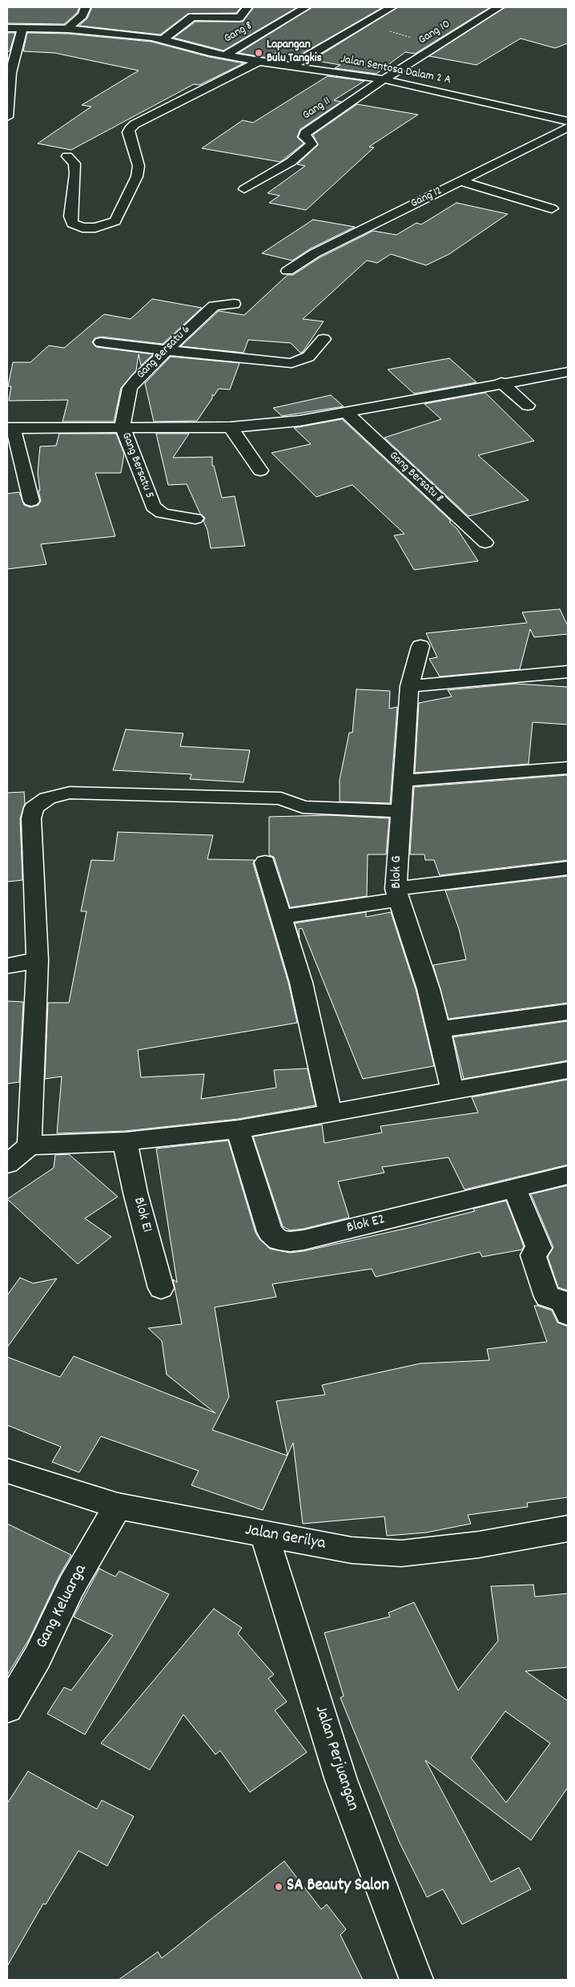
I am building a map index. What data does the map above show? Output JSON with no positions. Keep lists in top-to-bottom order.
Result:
{
  "streets": {
    "street": [
      "Gang 8",
      "Gang 10",
      "Jalan Sentosa Dalam 2 A",
      "Gang 11",
      "Gang 12",
      "Gang Bersatu 6",
      "Gang Bersatu 5",
      "Gang Bersatu 8",
      "Blok G",
      "Blok E1",
      "Blok E2",
      "Jalan Gerilya",
      "Gang Keluarga",
      "Jalan Perjuangan"
    ]
  },
  "crossings": [
    ["Gang 8", "Jalan Sentosa Dalam 2 A"],
    ["Gang 10", "Jalan Sentosa Dalam 2 A"],
    ["Gang 10", "Gang 11"],
    ["Jalan Sentosa Dalam 2 A", "Gang 11"],
    ["Jalan Sentosa Dalam 2 A", "Gang 12"],
    ["Gang Bersatu 6", "Gang Bersatu 5"],
    ["Jalan Gerilya", "Gang Keluarga"],
    ["Jalan Gerilya", "Jalan Perjuangan"]
  ],
  "places": ["Lapangan Bulu Tangkis", "SA Beauty Salon"]
}
